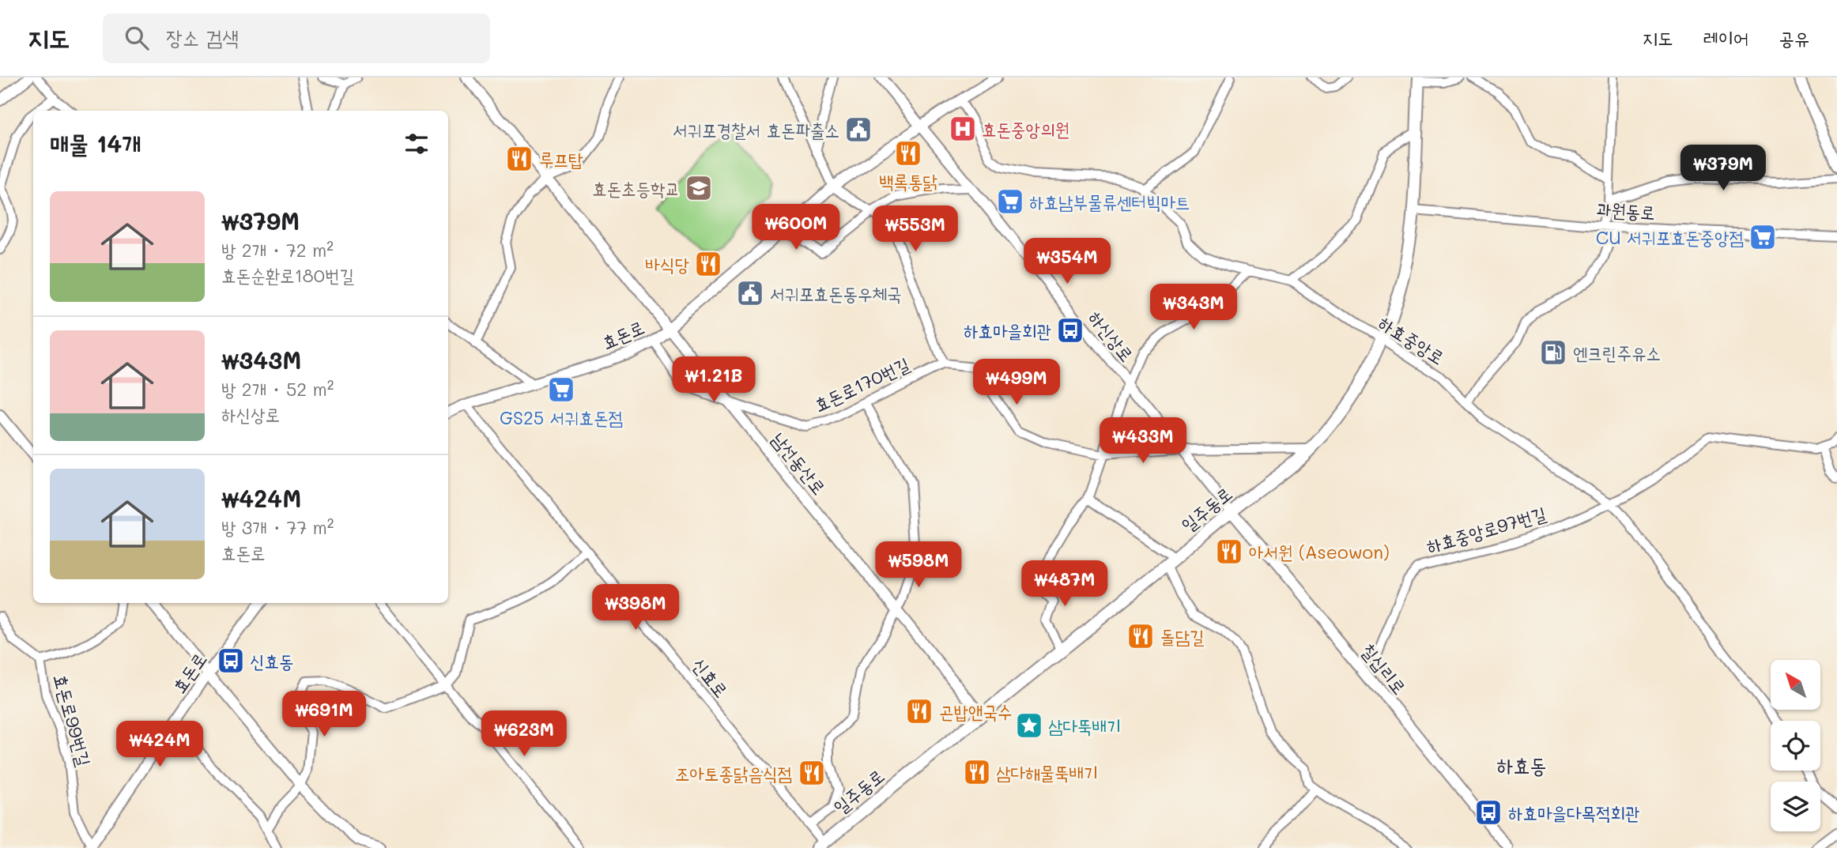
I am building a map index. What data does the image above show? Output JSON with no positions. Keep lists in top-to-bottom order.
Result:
{
  "streets": {
    "main road": ["일주동로"],
    "street": [
      "과원동로",
      "효돈로",
      "하신상로",
      "하효중앙로",
      "효돈로170번길",
      "남선동산로",
      "하효중앙로97번길",
      "칠십리로",
      "신효로",
      "효돈로99번길"
    ]
  },
  "crossings": [
    ["과원동로", "일주동로"],
    ["효돈로", "하신상로"],
    ["효돈로", "하효중앙로"],
    ["효돈로", "효돈로170번길"],
    ["효돈로", "남선동산로"],
    ["효돈로", "신효로"],
    ["효돈로", "효돈로99번길"],
    ["하신상로", "하효중앙로"],
    ["하신상로", "일주동로"],
    ["하신상로", "칠십리로"],
    ["하효중앙로", "일주동로"],
    ["하효중앙로", "하효중앙로97번길"],
    ["효돈로170번길", "남선동산로"],
    ["남선동산로", "일주동로"],
    ["일주동로", "칠십리로"],
    ["일주동로", "신효로"],
    ["하효중앙로97번길", "칠십리로"]
  ],
  "districts": ["하효동"],
  "places": {
    "hospital": ["효돈중앙의원"],
    "public building": ["서귀포경찰서 효돈파출소", "서귀포효돈동우체국"],
    "restaurant": [
      "백록통닭",
      "루프탑",
      "바식당",
      "아서원 (Aseowon)",
      "돌담길",
      "곤밥앤국수",
      "삼다해물뚝배기",
      "조아토종닭음식점"
    ],
    "school or university": ["효돈초등학교"],
    "supermarket": ["하효남부물류센터빅마트", "CU 서귀포효돈중앙점", "GS25 서귀효돈점"],
    "bus stop": ["하효마을회관", "신효동", "하효마을다목적회관"],
    "fuel station": ["엔크린주유소"],
    "place": ["삼다뚝배기"]
  },
  "north": "top left",
  "page": {
    "header": "지도",
    "search": "장소 검색",
    "nav": ["지도", "레이어", "공유"],
    "heading": "매물 14개",
    "price": [
      "₩379M",
      "₩600M",
      "₩553M",
      "₩354M",
      "₩343M",
      "₩1.21B",
      "₩499M",
      "₩433M",
      "₩598M",
      "₩487M",
      "₩398M",
      "₩691M",
      "₩623M",
      "₩424M"
    ],
    "list": [
      {
        "name": "₩379M",
        "note": "방 2개 · 72 m² · 효돈순환로180번길"
      },
      {
        "name": "₩343M",
        "note": "방 2개 · 52 m² · 하신상로"
      },
      {
        "name": "₩424M",
        "note": "방 3개 · 77 m² · 효돈로"
      }
    ]
  }
}
